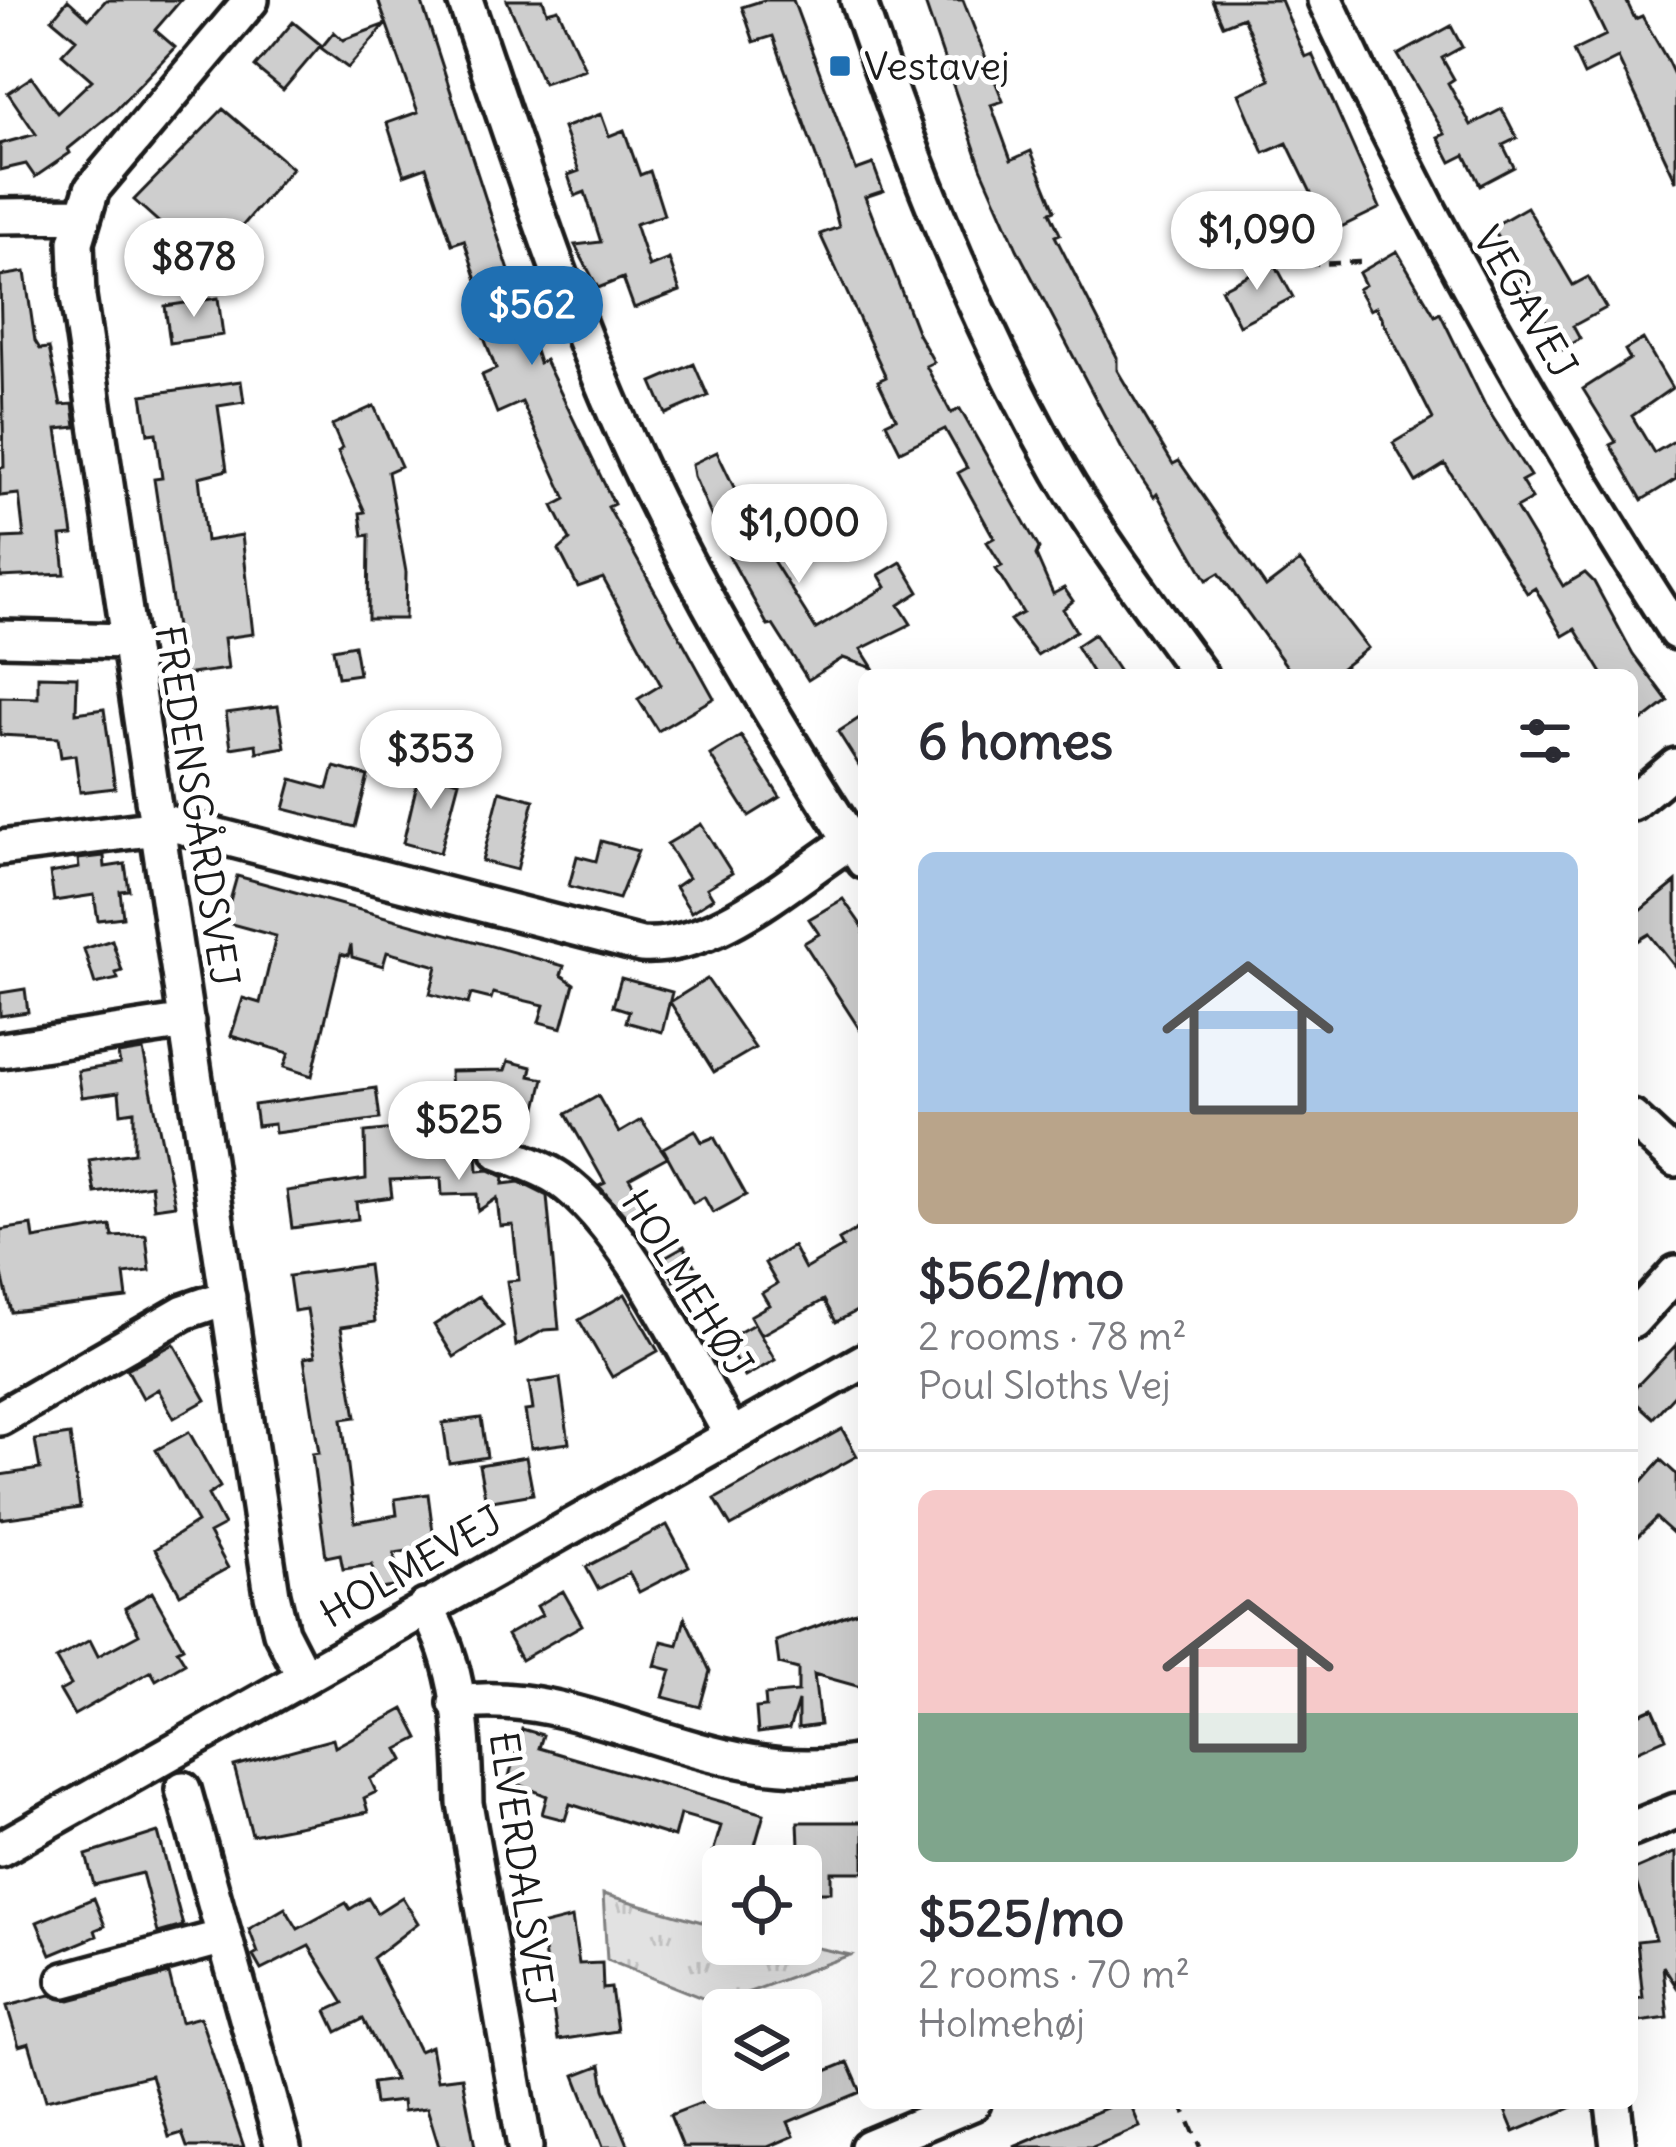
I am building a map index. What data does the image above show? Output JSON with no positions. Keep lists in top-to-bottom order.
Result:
{
  "streets": {
    "street": [
      "VEGAVEJ",
      "FREDENSGÅRDSVEJ",
      "HOLMEHØJ",
      "HOLMEVEJ",
      "ELVERDALSVEJ"
    ]
  },
  "crossings": [
    ["FREDENSGÅRDSVEJ", "HOLMEVEJ"],
    ["HOLMEHØJ", "HOLMEVEJ"],
    ["HOLMEVEJ", "ELVERDALSVEJ"]
  ],
  "places": {
    "transit": ["Vestavej"]
  },
  "page": {
    "price": [
      "$1,090",
      "$878",
      "$562",
      "$1,000",
      "$353",
      "$525"
    ],
    "heading": "6 homes",
    "list": [
      {
        "name": "$562/mo",
        "note": "2 rooms · 78 m² · Poul Sloths Vej"
      },
      {
        "name": "$525/mo",
        "note": "2 rooms · 70 m² · Holmehøj"
      }
    ]
  }
}
